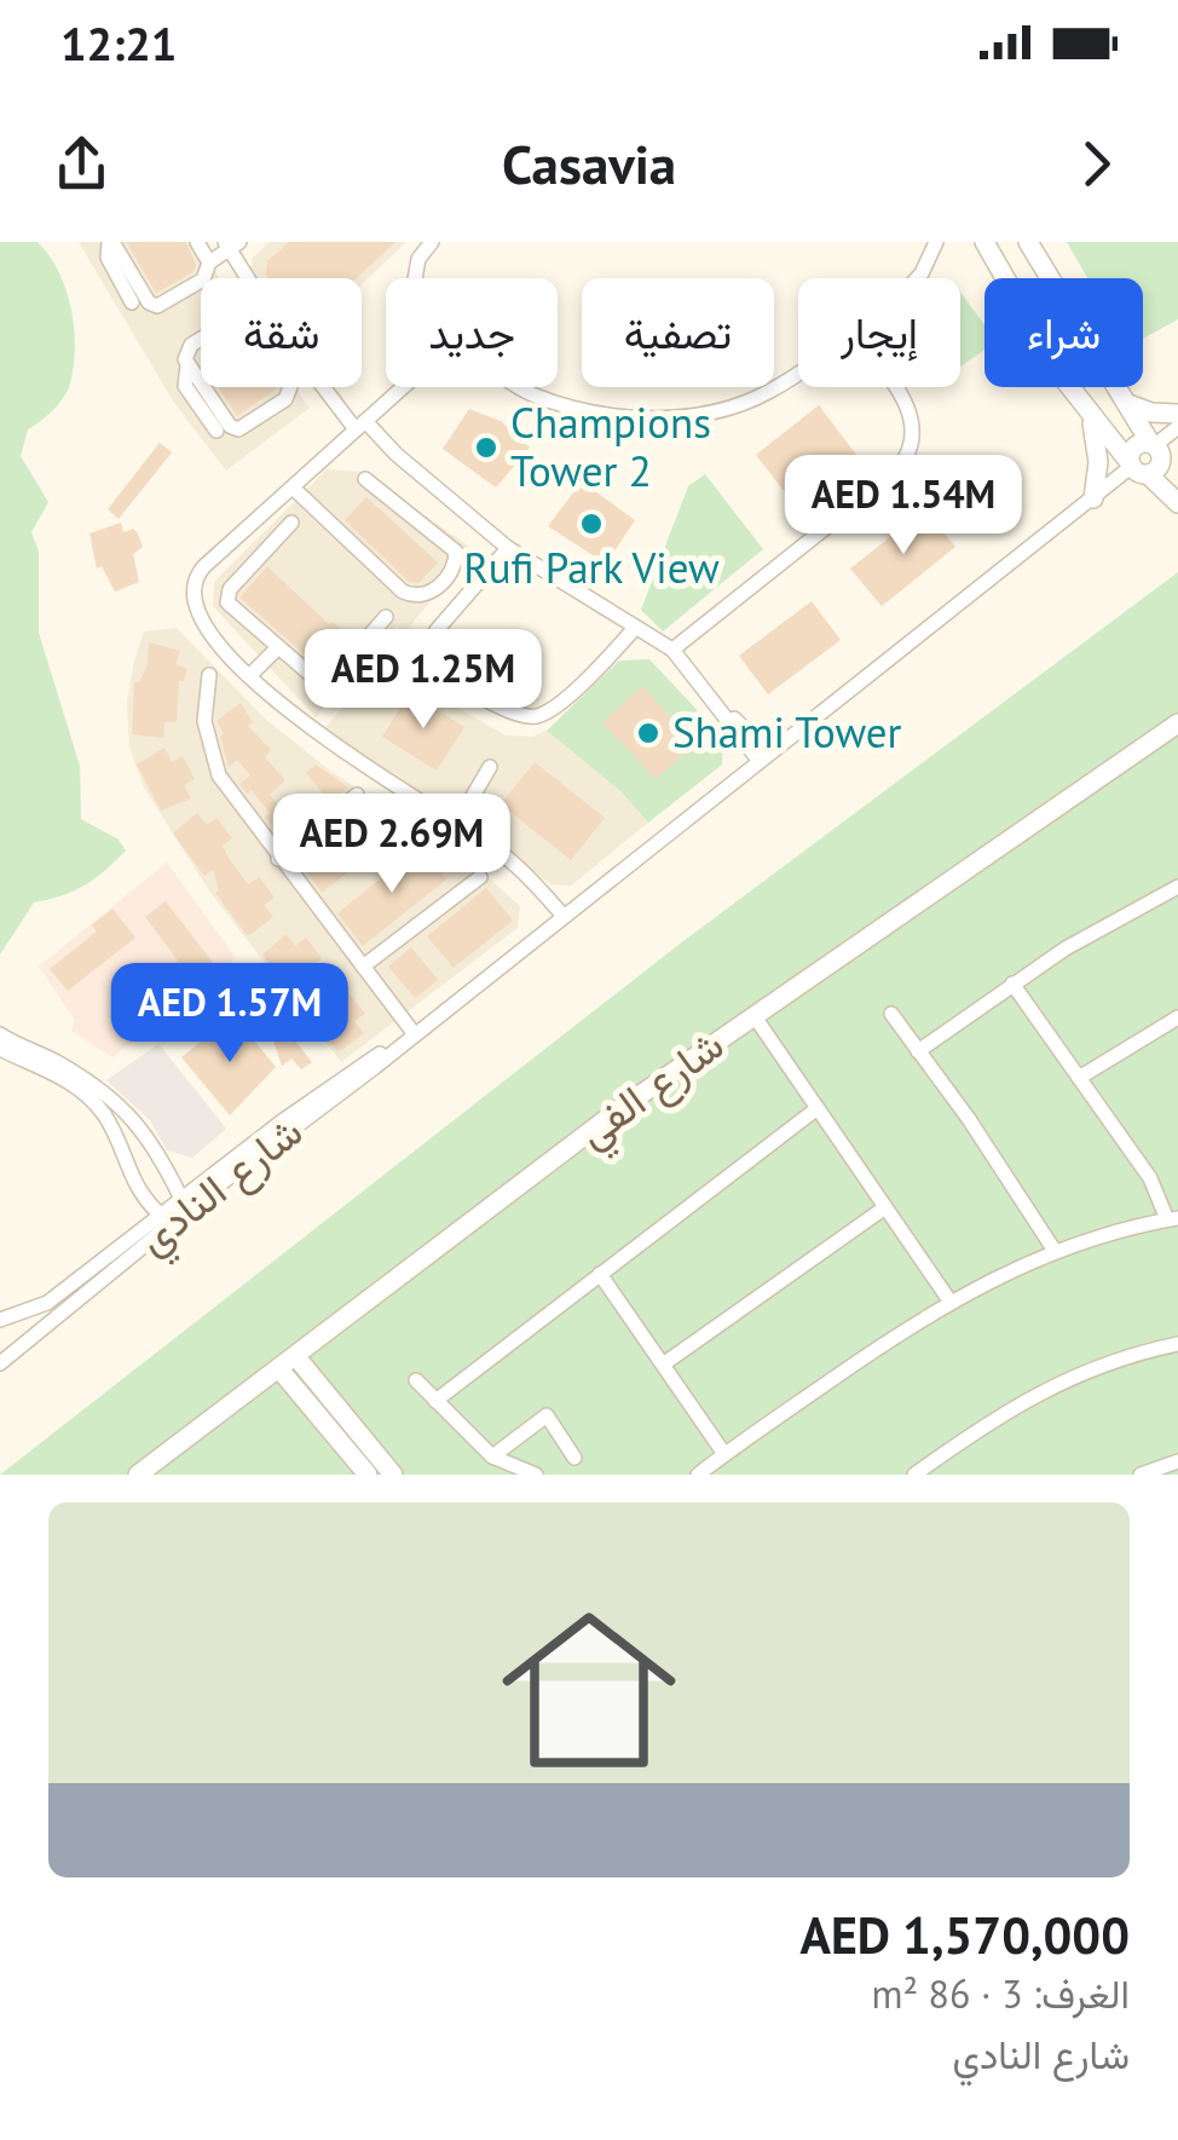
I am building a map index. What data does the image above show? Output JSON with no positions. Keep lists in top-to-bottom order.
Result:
{
  "streets": {
    "street": ["شارع الفي", "شارع النادي"]
  },
  "places": ["Champions Tower 2", "Rufi Park View", "Shami Tower"],
  "page": {
    "status": "12:21",
    "header": "Casavia",
    "chip": [
      "شراء",
      "إيجار",
      "تصفية",
      "جديد",
      "شقة"
    ],
    "price": [
      "AED 1.54M",
      "AED 1.25M",
      "AED 2.69M",
      "AED 1.57M"
    ],
    "list": [
      {
        "name": "AED 1,570,000",
        "note": "الغرف: 3 · 86 m² · شارع النادي"
      }
    ]
  }
}
